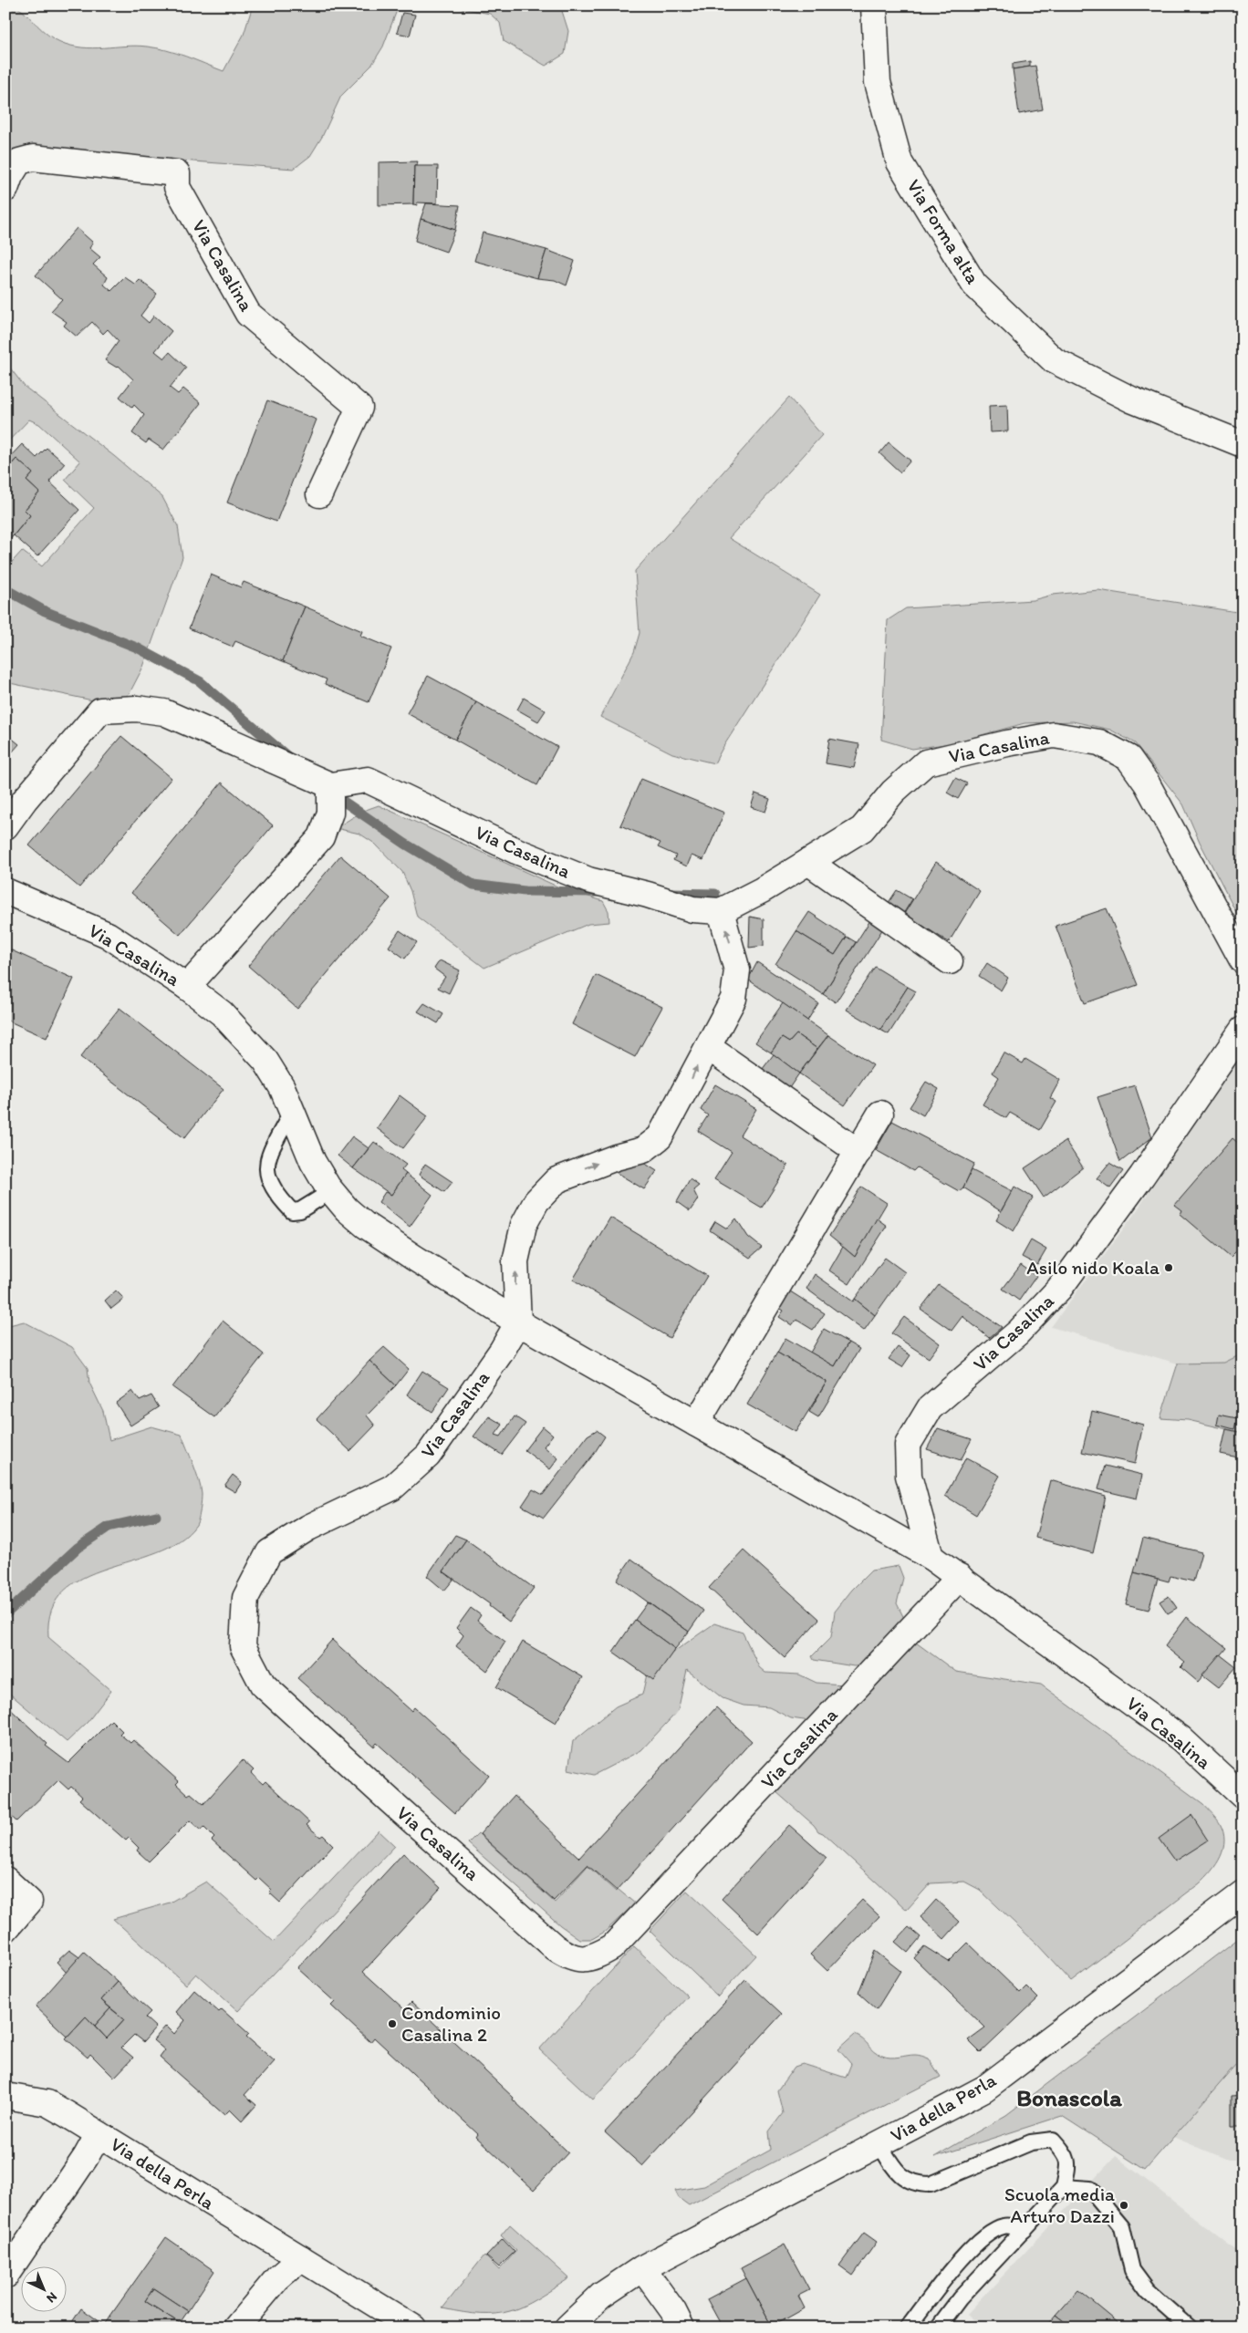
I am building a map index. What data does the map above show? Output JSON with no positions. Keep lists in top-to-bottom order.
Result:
{
  "streets": {
    "street": ["Via Forma alta", "Via Casalina", "Via della Perla"]
  },
  "districts": ["Bonascola"],
  "places": ["Asilo nido Koala", "Condominio Casalina 2", "Scuola media Arturo Dazzi"],
  "north": "bottom right"
}
